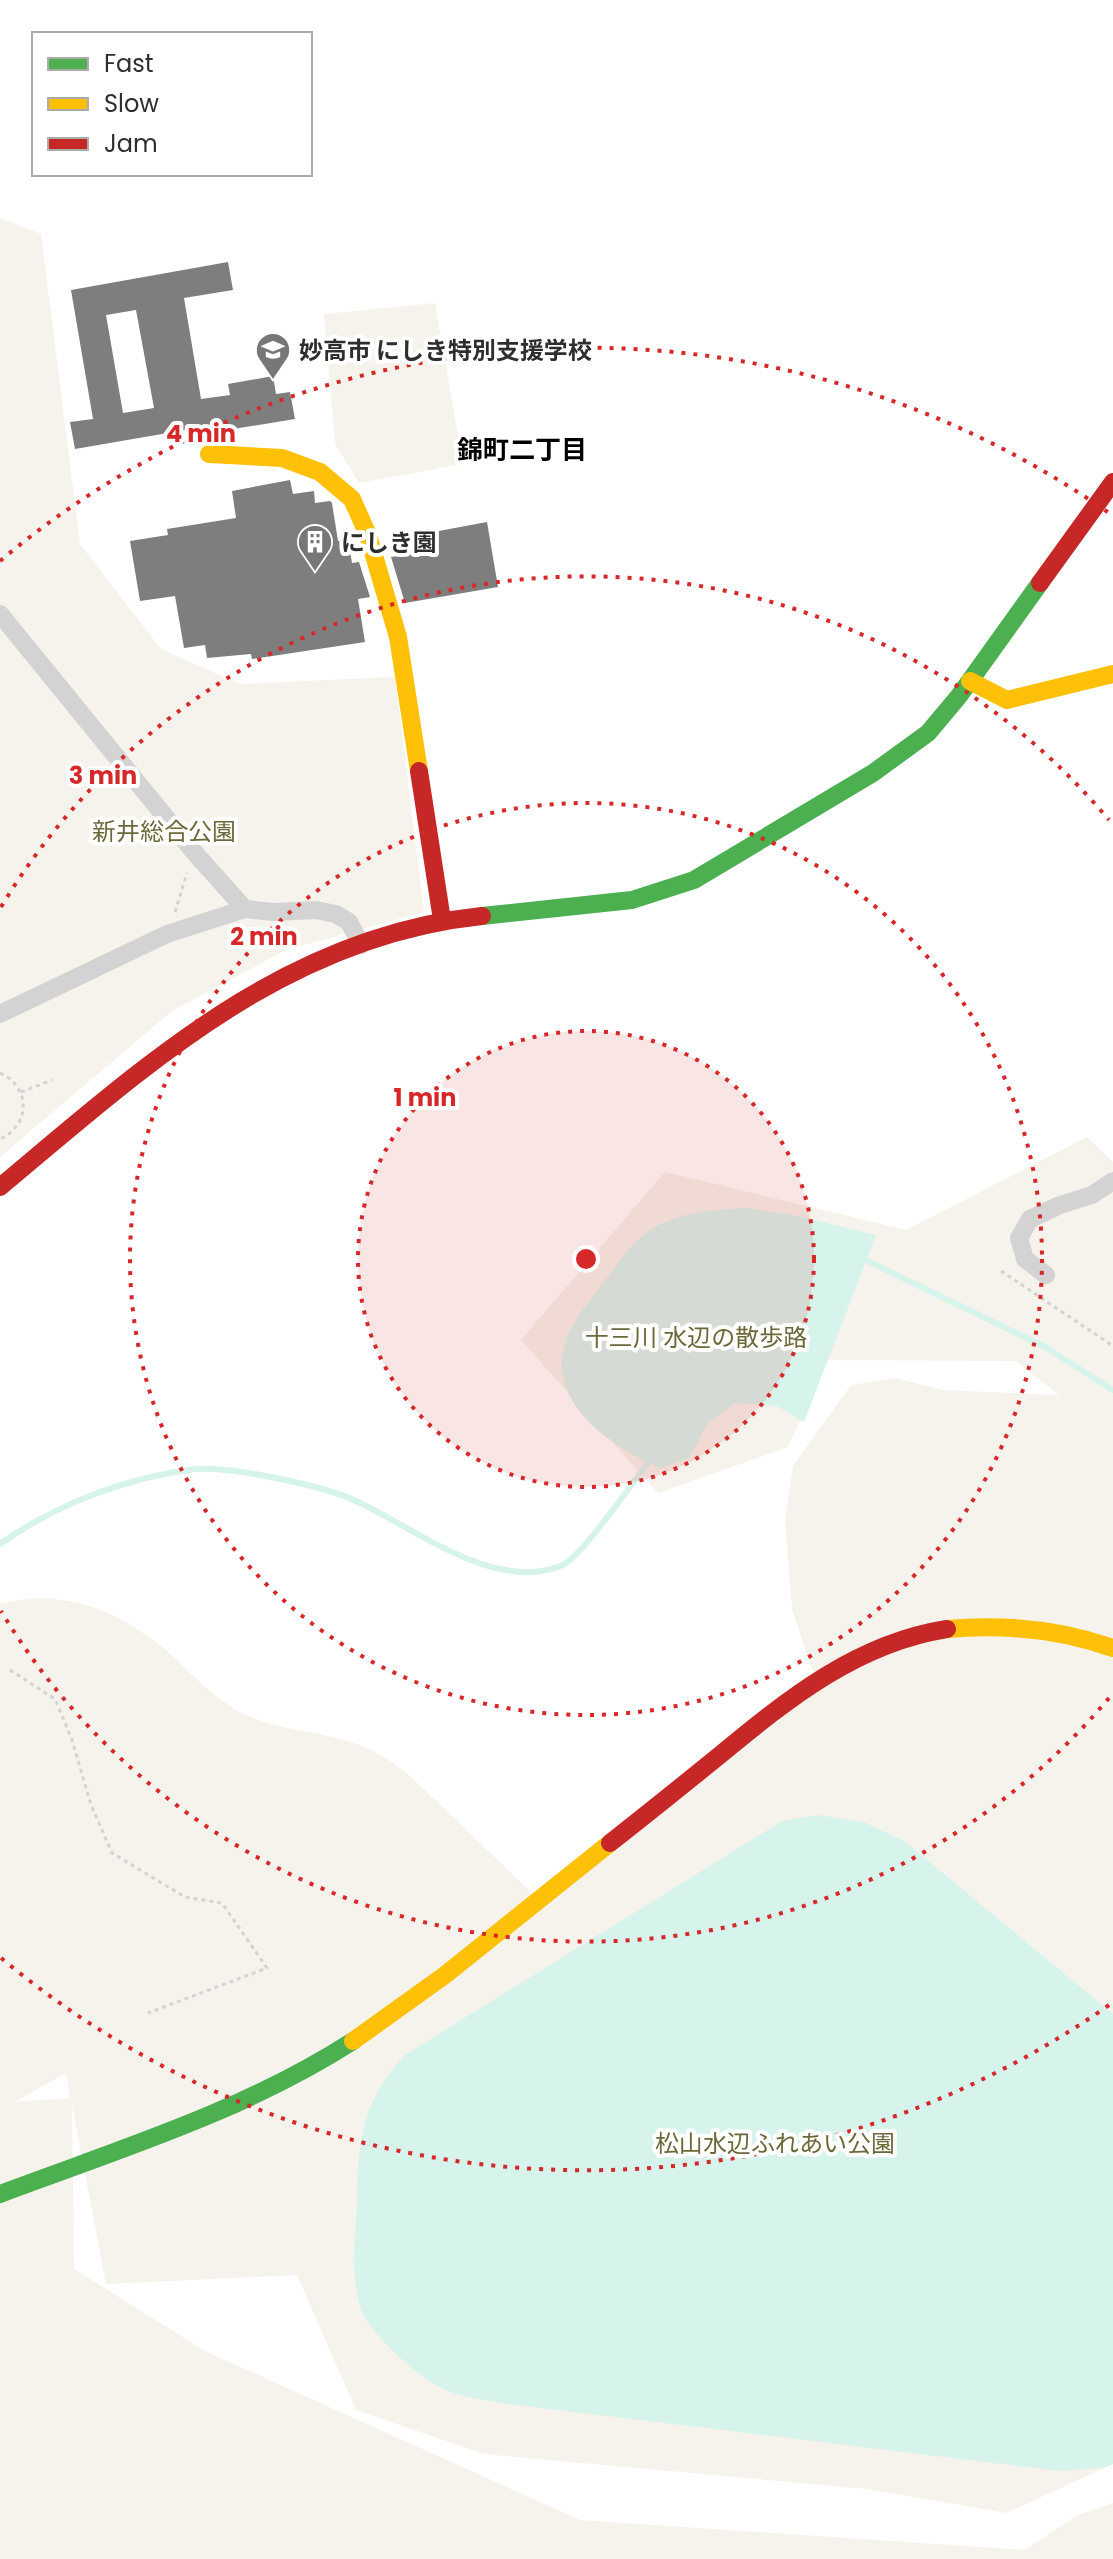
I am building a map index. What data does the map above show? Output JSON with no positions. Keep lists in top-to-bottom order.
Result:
{
  "districts": ["錦町二丁目"],
  "parks": ["新井総合公園", "十三川 水辺の散歩路", "松山水辺ふれあい公園"],
  "places": {
    "school or university": ["妙高市 にしき特別支援学校"],
    "building": ["にしき園"]
  },
  "legend": ["Fast", "Slow", "Jam"],
  "rings": [
    "4 min",
    "3 min",
    "2 min",
    "1 min"
  ]
}
